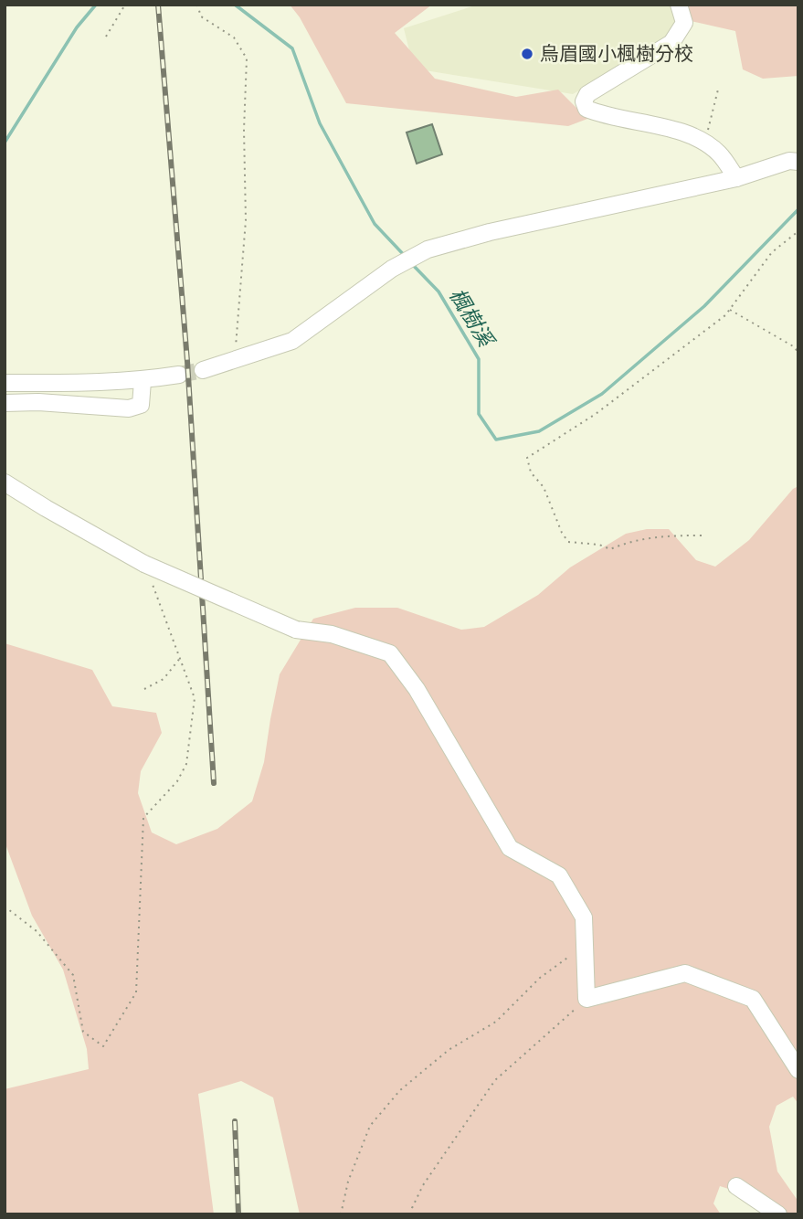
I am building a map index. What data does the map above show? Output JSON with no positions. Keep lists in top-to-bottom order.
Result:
{
  "water": ["楓樹溪"],
  "places": ["烏眉國小楓樹分校"]
}
